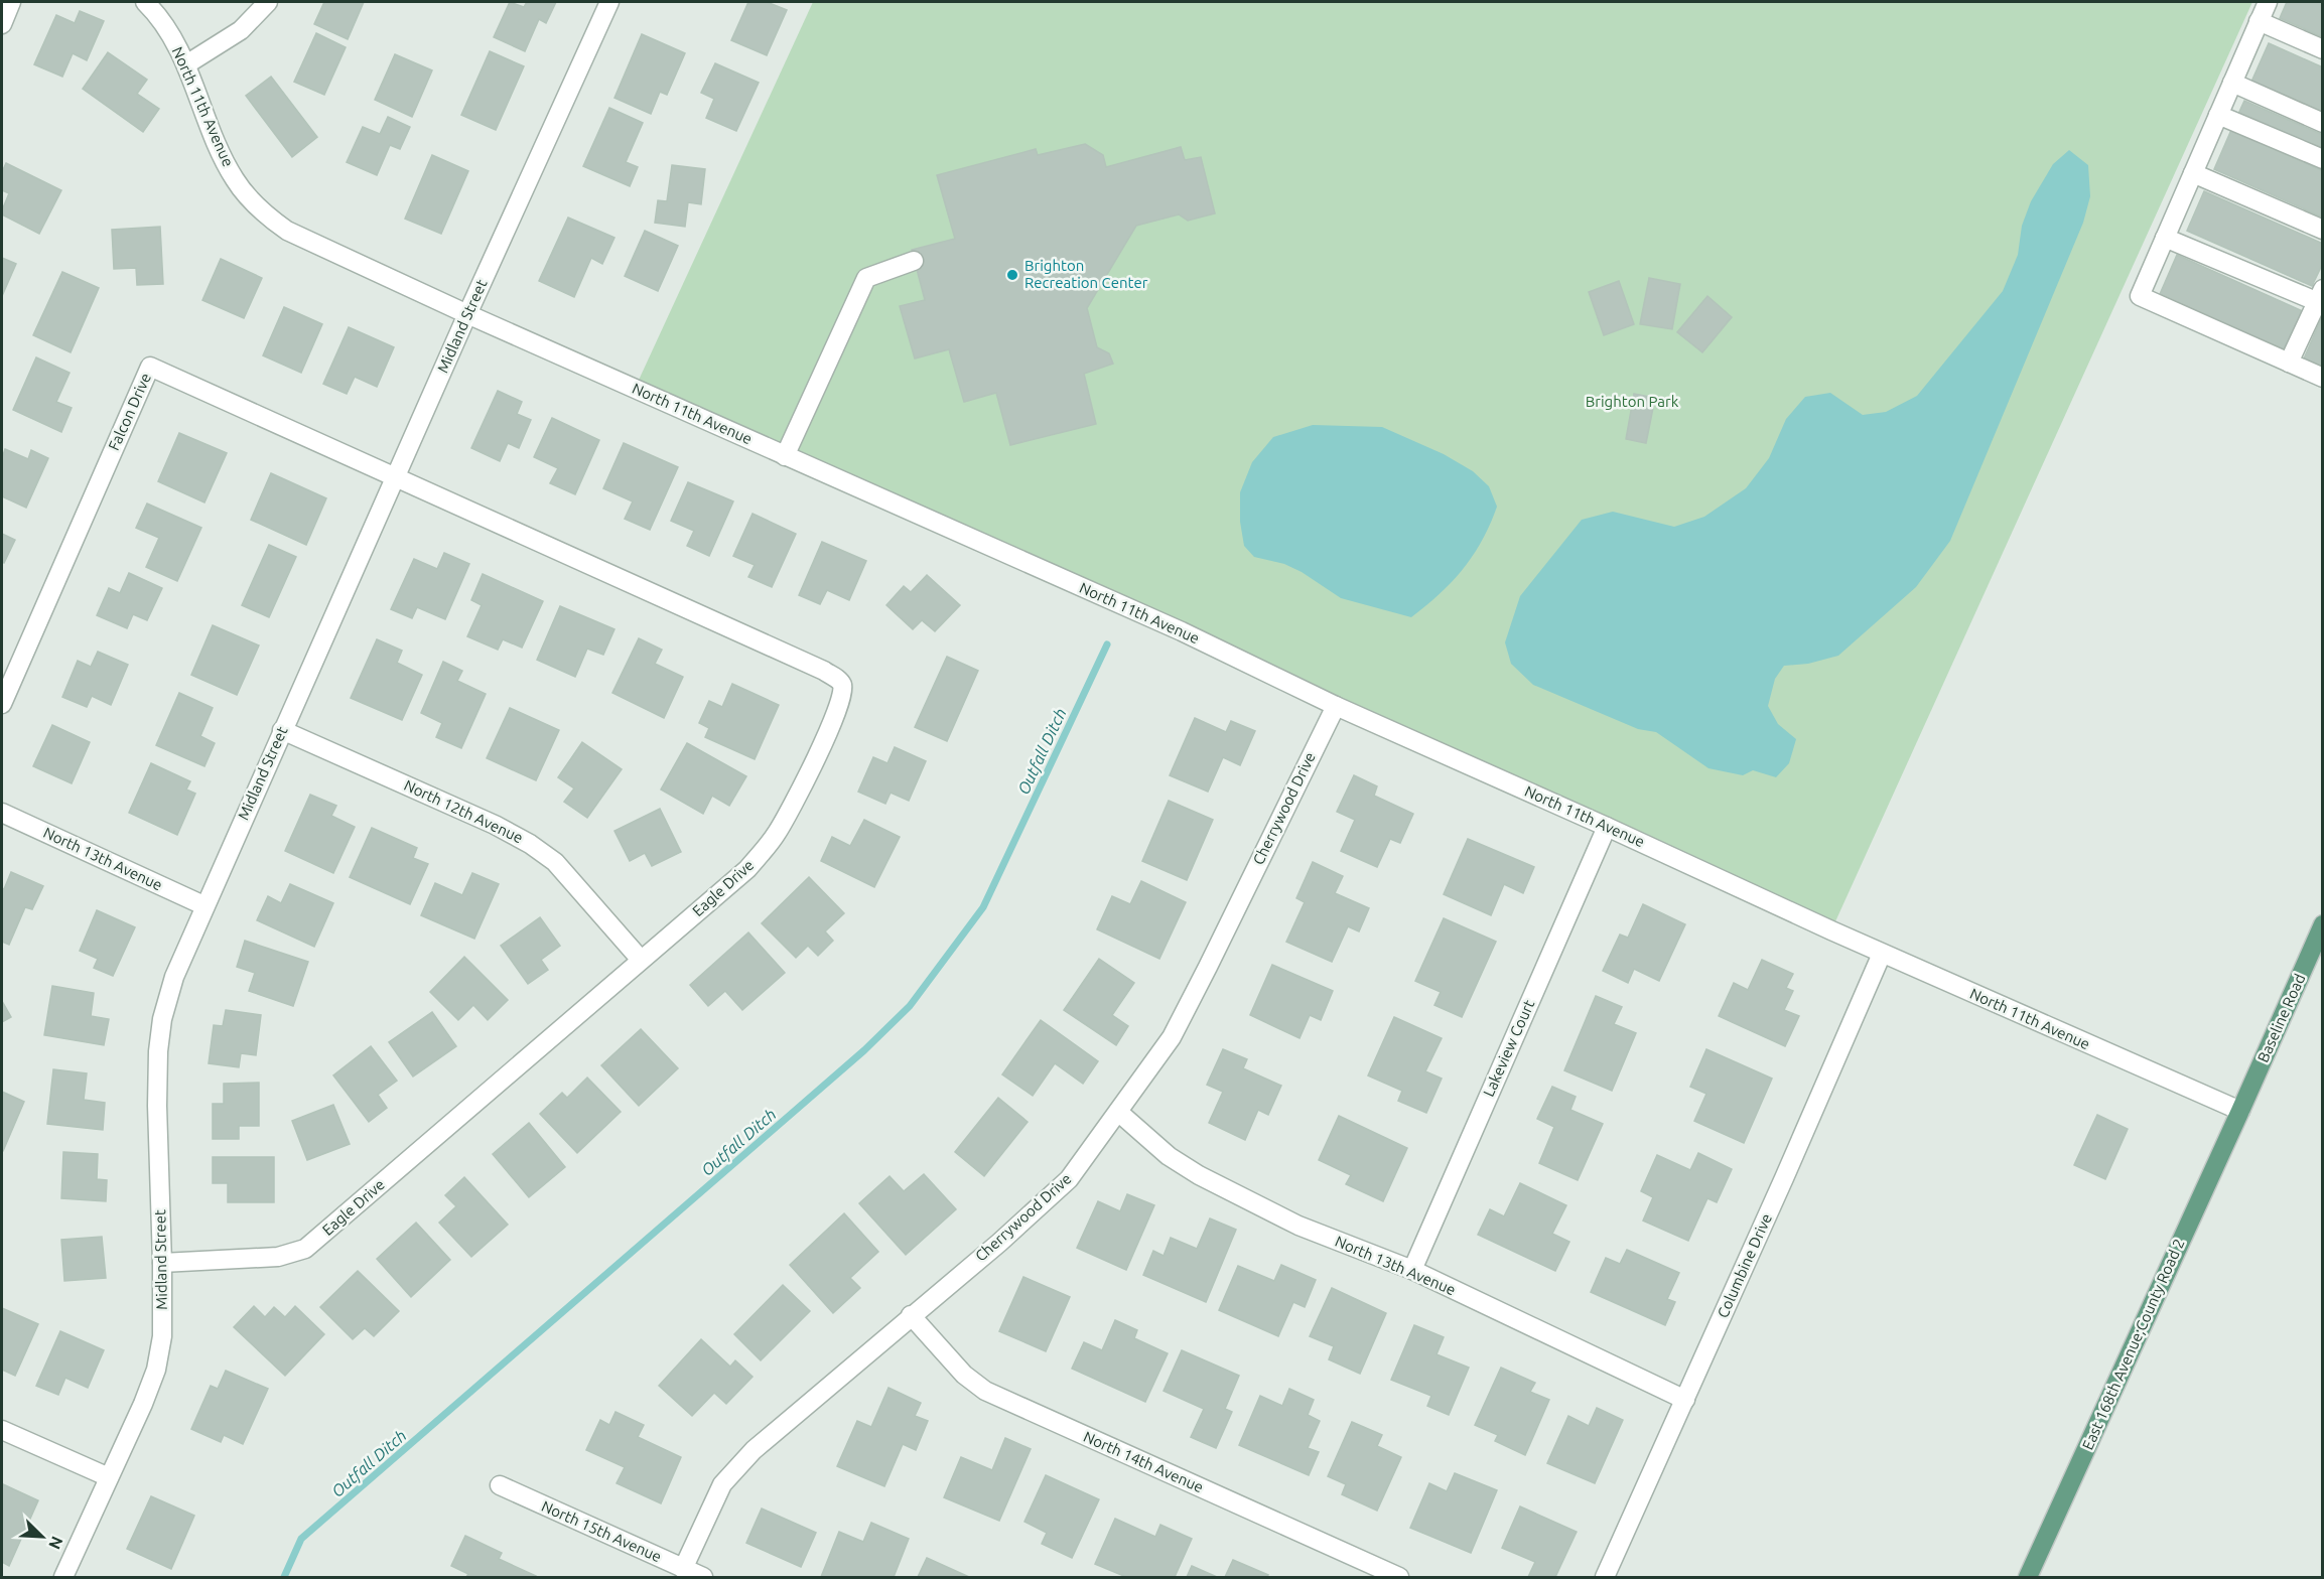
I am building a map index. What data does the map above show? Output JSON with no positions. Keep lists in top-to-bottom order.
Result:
{
  "streets": {
    "main road": ["Baseline Road", "East 168th Avenue;County Road 2"],
    "street": [
      "North 11th Avenue",
      "Midland Street",
      "Falcon Drive",
      "Cherrywood Drive",
      "North 12th Avenue",
      "North 13th Avenue",
      "Eagle Drive",
      "Lakeview Court",
      "Columbine Drive",
      "North 14th Avenue",
      "North 15th Avenue"
    ]
  },
  "crossings": [
    ["North 11th Avenue", "Midland Street"],
    ["North 11th Avenue", "Cherrywood Drive"],
    ["North 11th Avenue", "Baseline Road"],
    ["North 11th Avenue", "Lakeview Court"],
    ["North 11th Avenue", "Columbine Drive"],
    ["North 11th Avenue", "East 168th Avenue;County Road 2"],
    ["Midland Street", "Falcon Drive"],
    ["Midland Street", "North 12th Avenue"],
    ["Midland Street", "North 13th Avenue"],
    ["Midland Street", "Eagle Drive"],
    ["Falcon Drive", "Eagle Drive"],
    ["Cherrywood Drive", "North 13th Avenue"],
    ["Cherrywood Drive", "North 14th Avenue"],
    ["Cherrywood Drive", "North 15th Avenue"],
    ["North 12th Avenue", "Eagle Drive"],
    ["North 13th Avenue", "Lakeview Court"],
    ["North 13th Avenue", "Columbine Drive"],
    ["Baseline Road", "East 168th Avenue;County Road 2"]
  ],
  "water": ["Outfall Ditch"],
  "parks": ["Brighton Park"],
  "places": ["Brighton Recreation Center"],
  "north": "bottom right"
}
